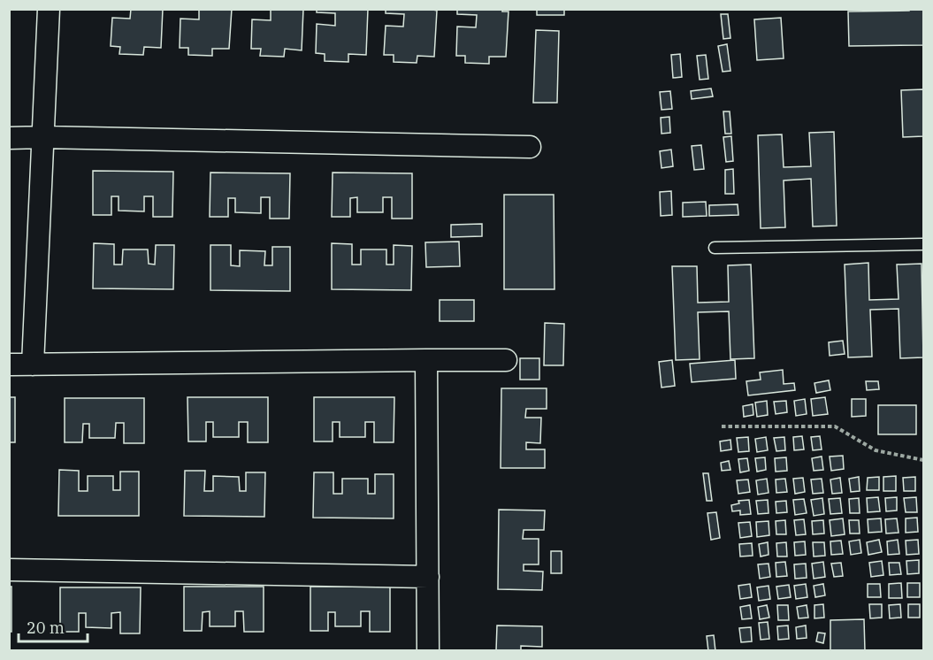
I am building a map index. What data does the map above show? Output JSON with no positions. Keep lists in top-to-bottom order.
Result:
{
  "scale_bar": "20 m"
}
